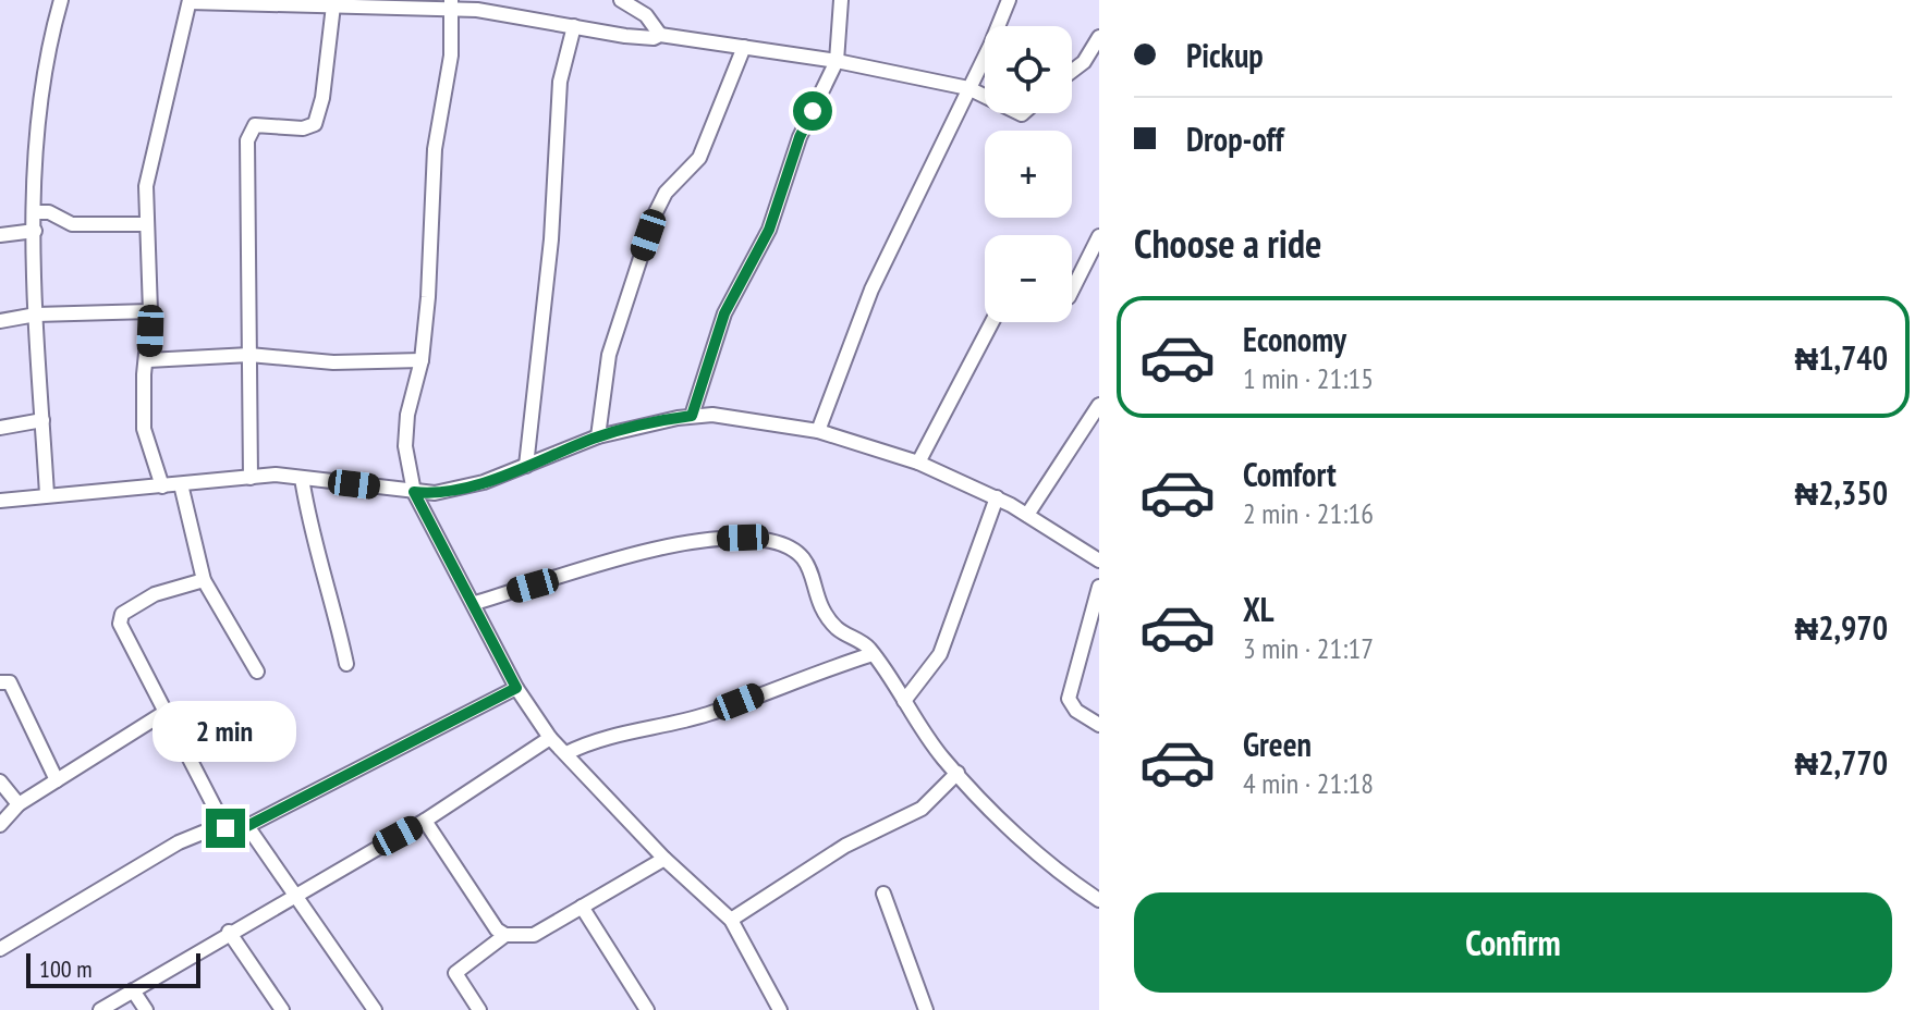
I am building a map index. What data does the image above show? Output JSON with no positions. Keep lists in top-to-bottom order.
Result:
{
  "scale_bar": "100 m",
  "page": {
    "banner": ["Pickup", "Drop-off"],
    "map_buttons": ["+", "−"],
    "heading": "Choose a ride",
    "list": [
      {
        "name": "Economy",
        "note": "1 min · 21:15",
        "value": "₦1,740"
      },
      {
        "name": "Comfort",
        "note": "2 min · 21:16",
        "value": "₦2,350"
      },
      {
        "name": "XL",
        "note": "3 min · 21:17",
        "value": "₦2,970"
      },
      {
        "name": "Green",
        "note": "4 min · 21:18",
        "value": "₦2,770"
      }
    ],
    "bubble": "2 min",
    "buttons": "Confirm",
    "scale": "100 m"
  }
}
